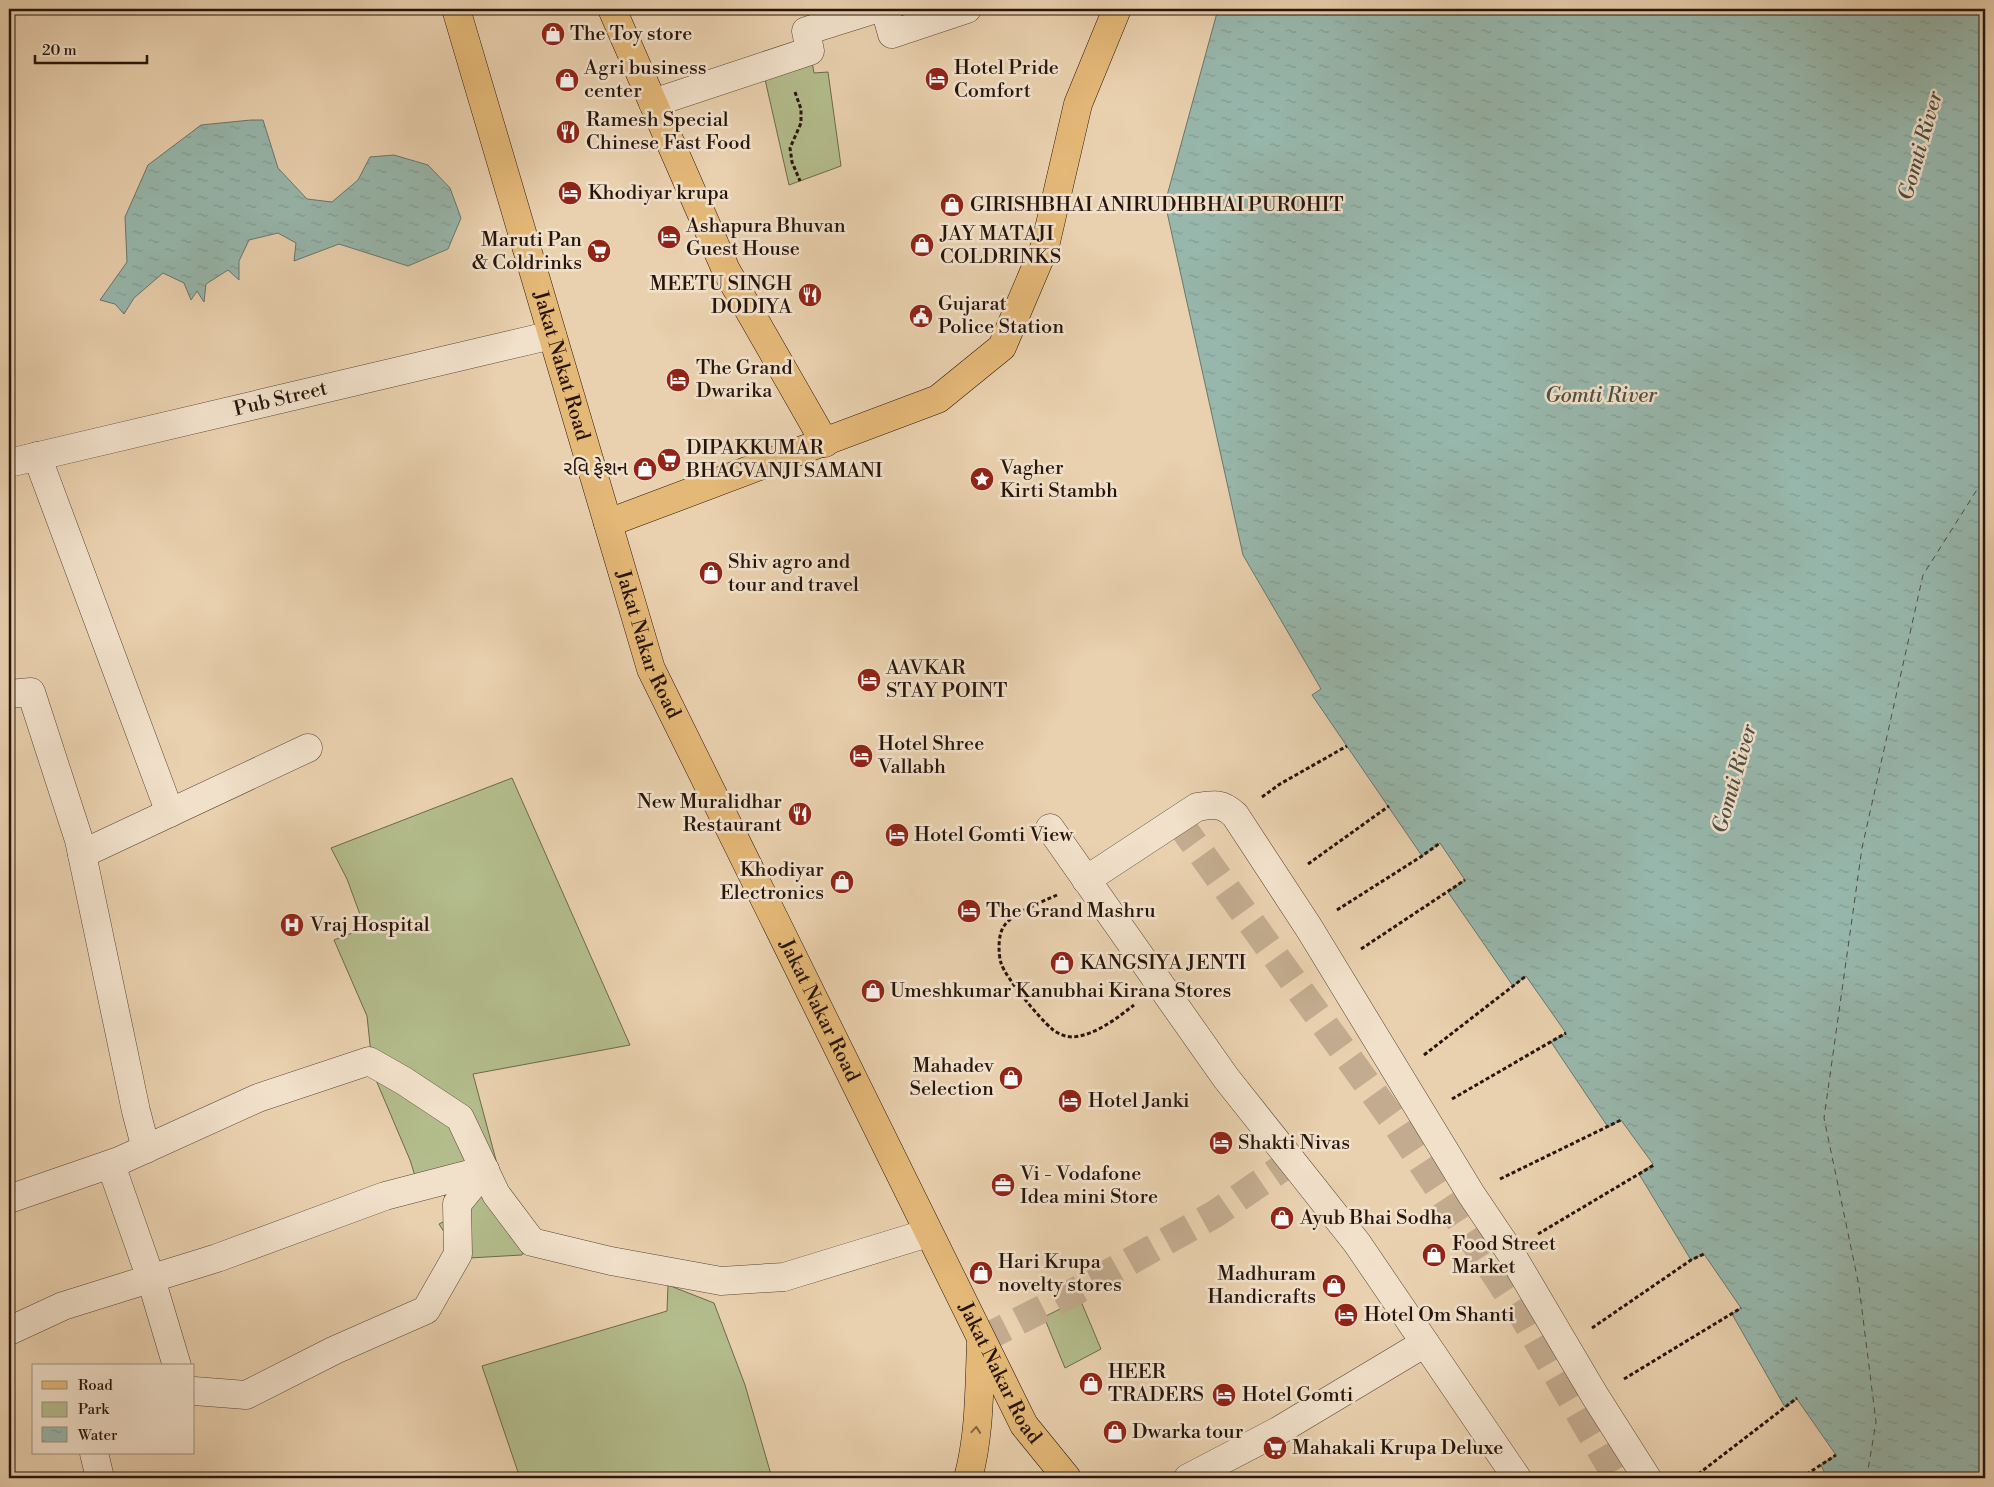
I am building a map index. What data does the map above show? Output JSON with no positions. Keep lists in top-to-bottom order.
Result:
{
  "streets": {
    "main road": ["Jakat Nakat Road", "Jakat Nakar Road"],
    "street": ["Pub Street"]
  },
  "crossings": [
    ["Jakat Nakat Road", "Pub Street"],
    ["Jakat Nakat Road", "Jakat Nakar Road"]
  ],
  "water": ["Gomti River"],
  "places": {
    "shop": [
      "The Toy store",
      "Agri business center",
      "GIRISHBHAI ANIRUDHBHAI PUROHIT",
      "JAY MATAJI COLDRINKS",
      "રવિ ફેશન",
      "Shiv agro and tour and travel",
      "Khodiyar Electronics",
      "KANGSIYA JENTI",
      "Umeshkumar Kanubhai Kirana Stores",
      "Mahadev Selection",
      "Ayub Bhai Sodha",
      "Food Street Market",
      "Hari Krupa novelty stores",
      "Madhuram Handicrafts",
      "HEER TRADERS",
      "Dwarka tour"
    ],
    "hotel": [
      "Hotel Pride Comfort",
      "Khodiyar krupa",
      "Ashapura Bhuvan Guest House",
      "The Grand Dwarika",
      "AAVKAR STAY POINT",
      "Hotel Shree Vallabh",
      "Hotel Gomti View",
      "The Grand Mashru",
      "Hotel Janki",
      "Shakti Nivas",
      "Hotel Om Shanti",
      "Hotel Gomti"
    ],
    "restaurant": ["Ramesh Special Chinese Fast Food", "MEETU SINGH DODIYA", "New Muralidhar Restaurant"],
    "supermarket": ["Maruti Pan & Coldrinks", "DIPAKKUMAR BHAGVANJI SAMANI", "Mahakali Krupa Deluxe"],
    "public building": ["Gujarat Police Station"],
    "place": ["Vagher Kirti Stambh"],
    "hospital": ["Vraj Hospital"],
    "office": ["Vi - Vodafone Idea mini Store"]
  },
  "legend": ["Road", "Park", "Water"],
  "scale_bar": "20 m"
}
